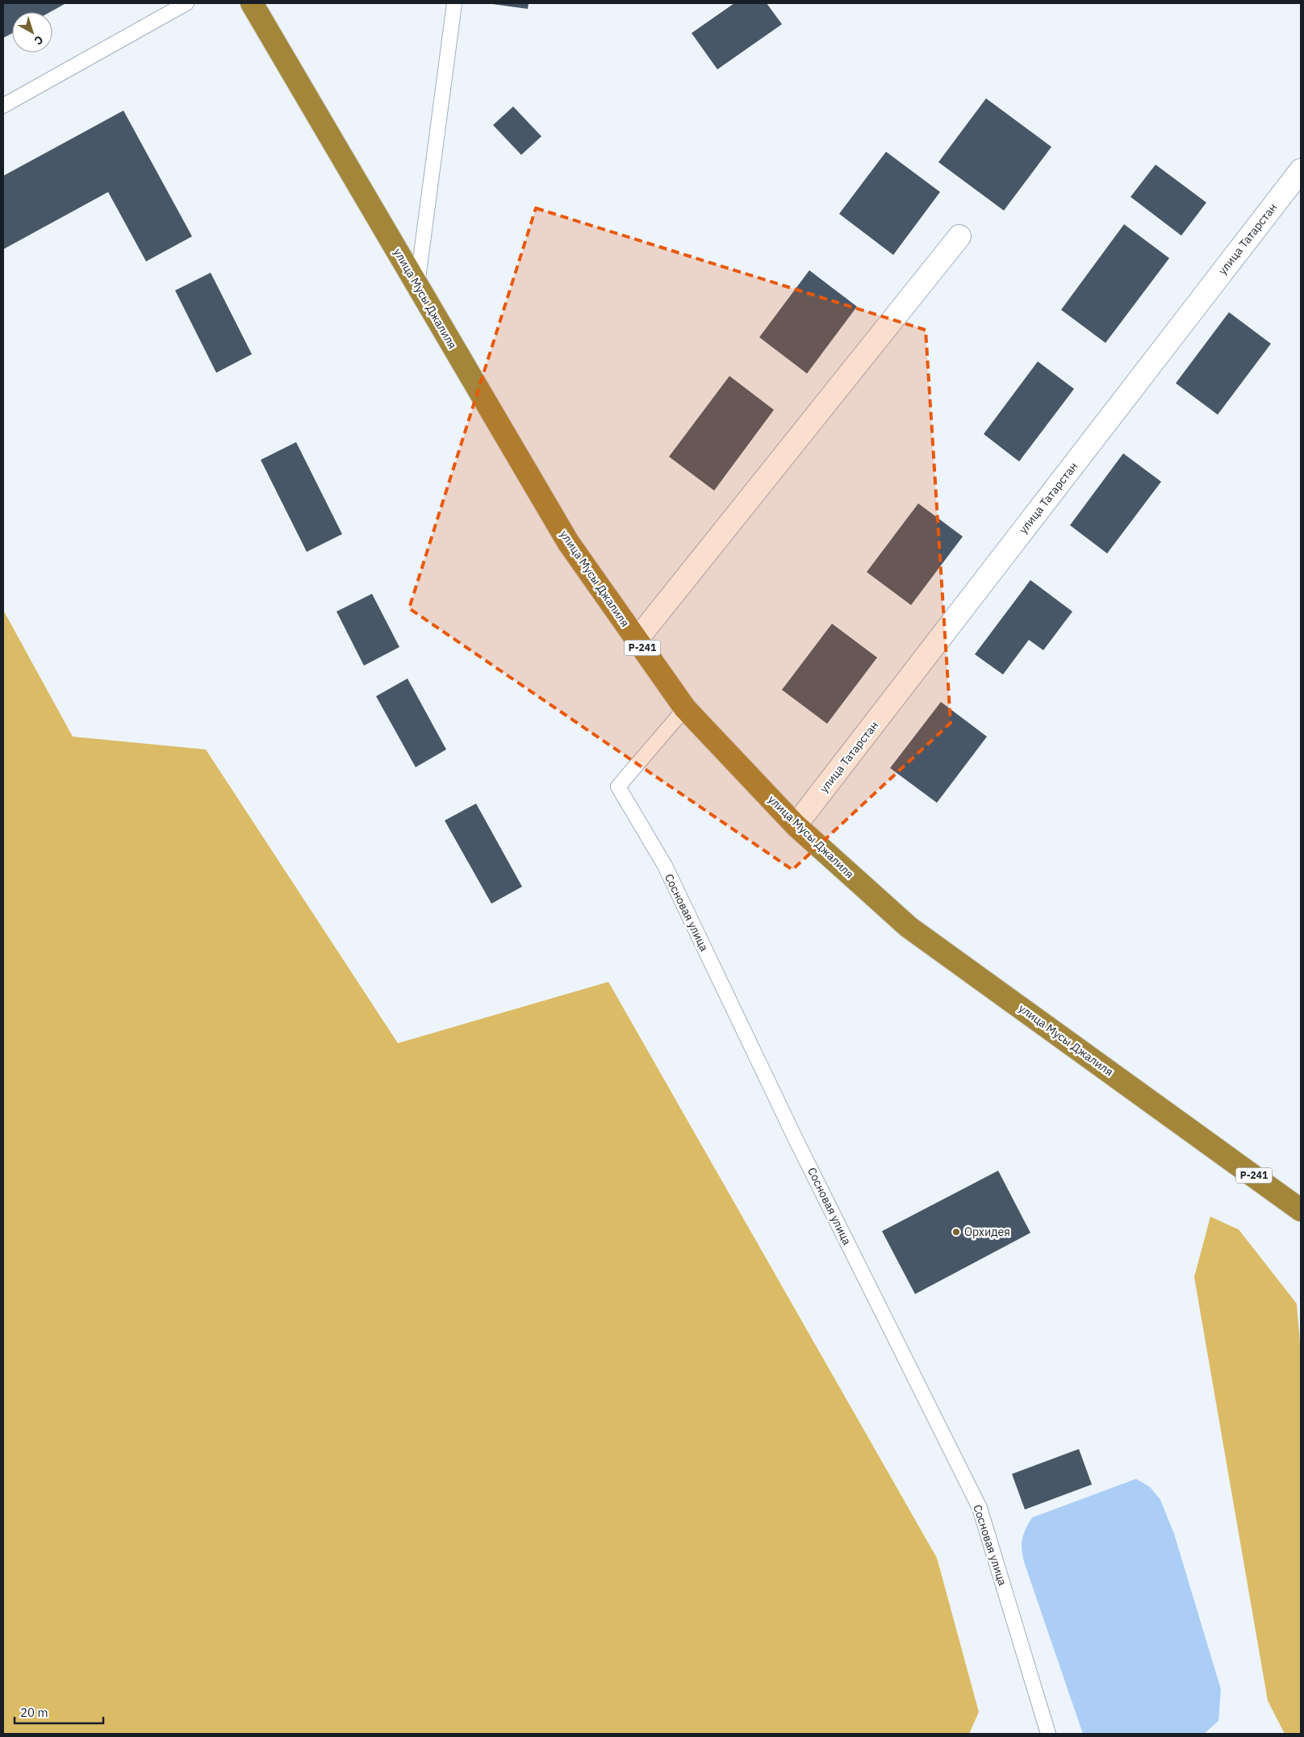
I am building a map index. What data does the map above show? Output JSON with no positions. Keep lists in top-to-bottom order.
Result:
{
  "streets": {
    "highway": ["улица Мусы Джалиля", "Р-241"],
    "street": ["улица Татарстан"],
    "lane": ["Сосновая улица"]
  },
  "crossings": [
    ["улица Татарстан", "улица Мусы Джалиля"],
    ["улица Мусы Джалиля", "Сосновая улица"]
  ],
  "places": ["Орхидея"],
  "scale_bar": "20 m",
  "north": "bottom right"
}
